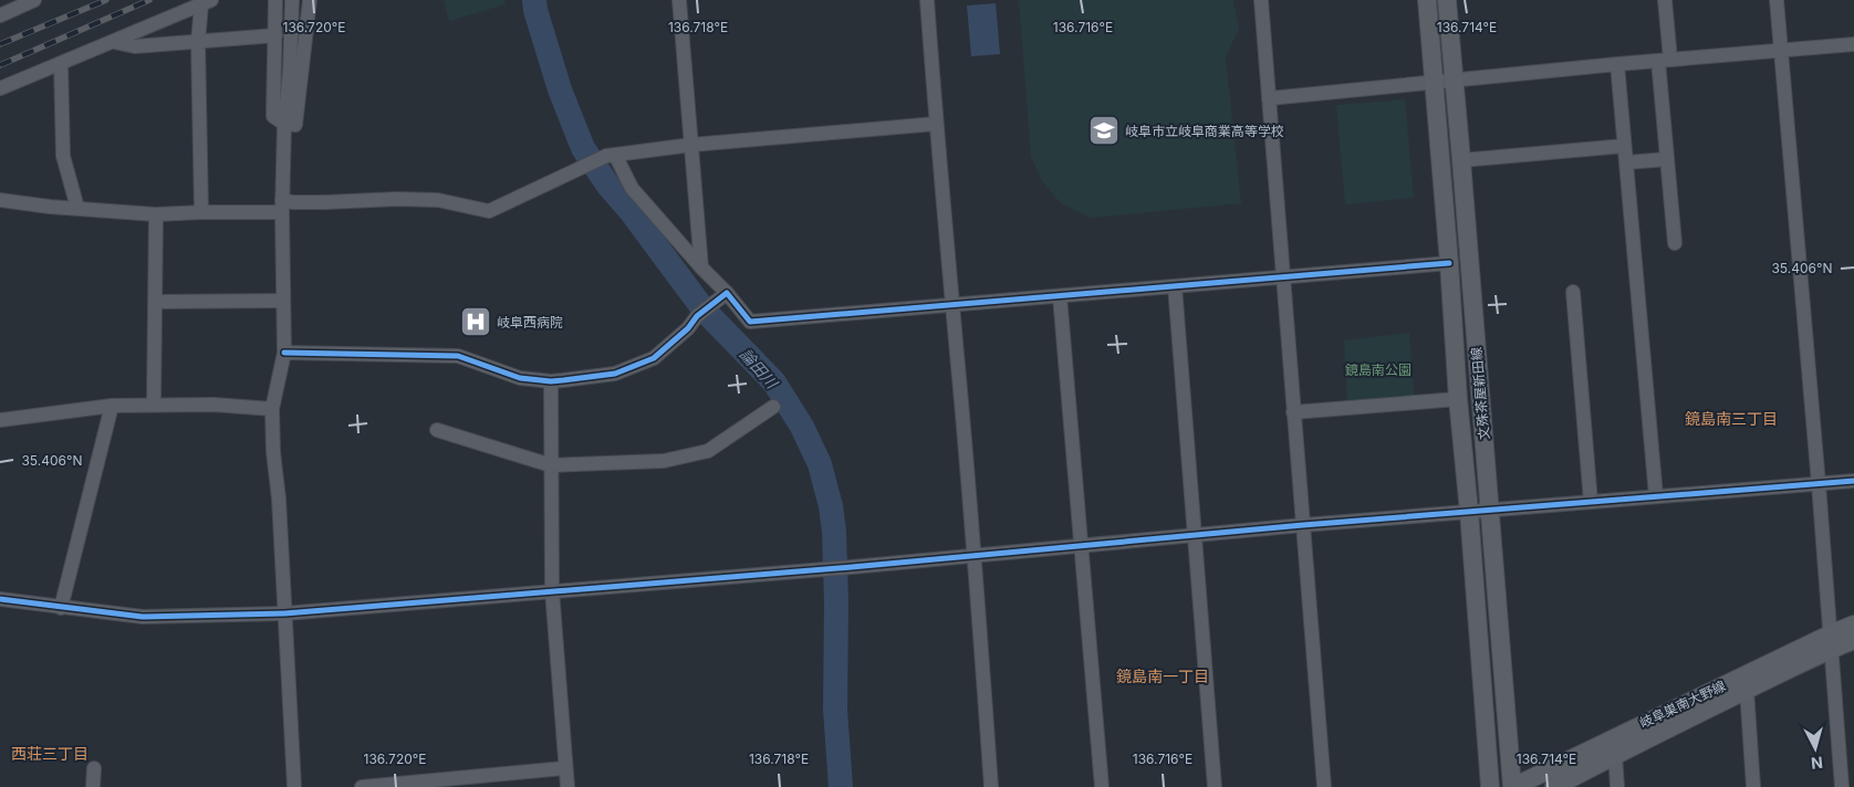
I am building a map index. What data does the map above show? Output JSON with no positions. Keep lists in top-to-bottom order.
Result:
{
  "streets": {
    "main road": ["文殊茶屋新田線", "岐阜巣南大野線"]
  },
  "crossings": [
    ["文殊茶屋新田線", "岐阜巣南大野線"]
  ],
  "districts": ["鏡島南三丁目", "鏡島南一丁目", "西荘三丁目"],
  "water": ["論田川"],
  "parks": ["鏡島南公園"],
  "places": {
    "school or university": ["岐阜市立岐阜商業高等学校"],
    "hospital": ["岐阜西病院"]
  },
  "north": "bottom",
  "coordinates": [
    "136.720°E",
    "136.718°E",
    "136.716°E",
    "136.714°E",
    "35.406°N"
  ]
}
